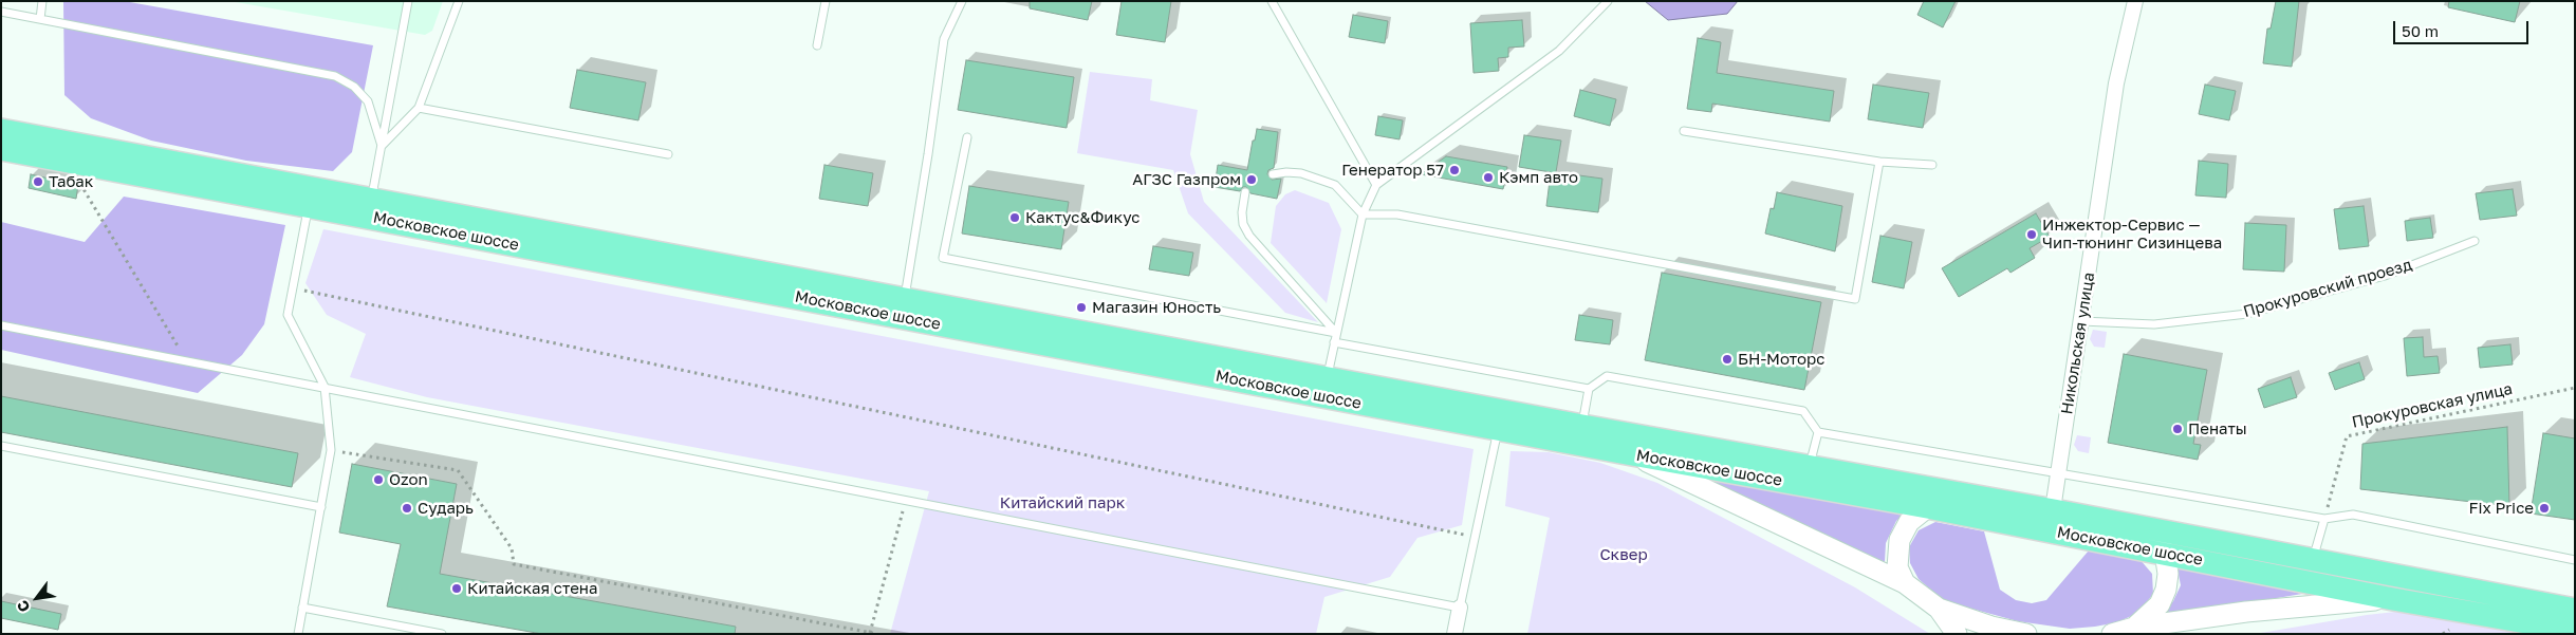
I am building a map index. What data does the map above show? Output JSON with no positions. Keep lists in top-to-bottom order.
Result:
{
  "streets": {
    "main road": ["Московское шоссе"],
    "street": ["Никольская улица"],
    "lane": ["Прокуровский проезд"],
    "path": ["Прокуровская улица"]
  },
  "crossings": [
    ["Московское шоссе", "Никольская улица"],
    ["Прокуровский проезд", "Никольская улица"]
  ],
  "parks": ["Китайский парк", "Сквер"],
  "places": [
    "Генератор 57",
    "Кэмп авто",
    "АГЗС Газпром",
    "Табак",
    "Кактус&Фикус",
    "Инжектор-Сервис — Чип-тюнинг Сизинцева",
    "Магазин Юность",
    "БН-Моторс",
    "Пенаты",
    "Ozon",
    "Сударь",
    "Fix Price",
    "Китайская стена"
  ],
  "scale_bar": "50 m",
  "north": "bottom left"
}
